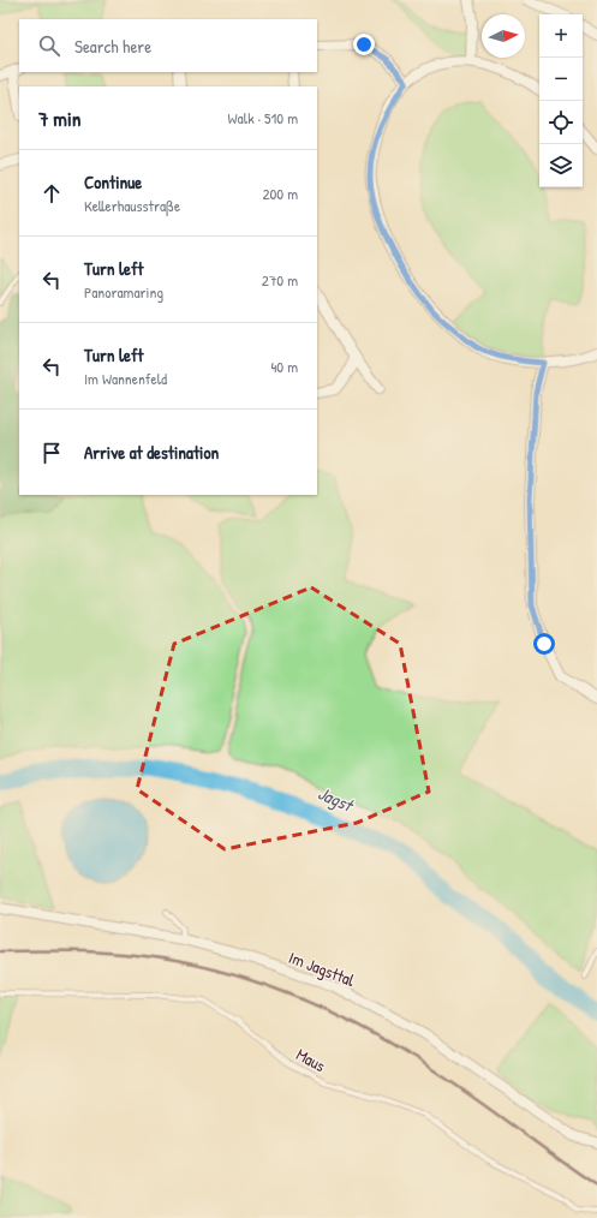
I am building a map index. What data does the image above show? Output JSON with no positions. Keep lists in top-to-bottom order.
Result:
{
  "streets": {
    "street": ["Im Jagsttal"],
    "lane": ["Maus"]
  },
  "water": ["Jagst"],
  "north": "right",
  "page": {
    "map_buttons": ["+", "−"],
    "search": "Search here",
    "heading": ["7 min", "Walk · 510 m"],
    "list": [
      ["Continue", "Kellerhausstraße", "200 m"],
      ["Turn left", "Panoramaring", "270 m"],
      ["Turn left", "Im Wannenfeld", "40 m"],
      "Arrive at destination"
    ]
  }
}
